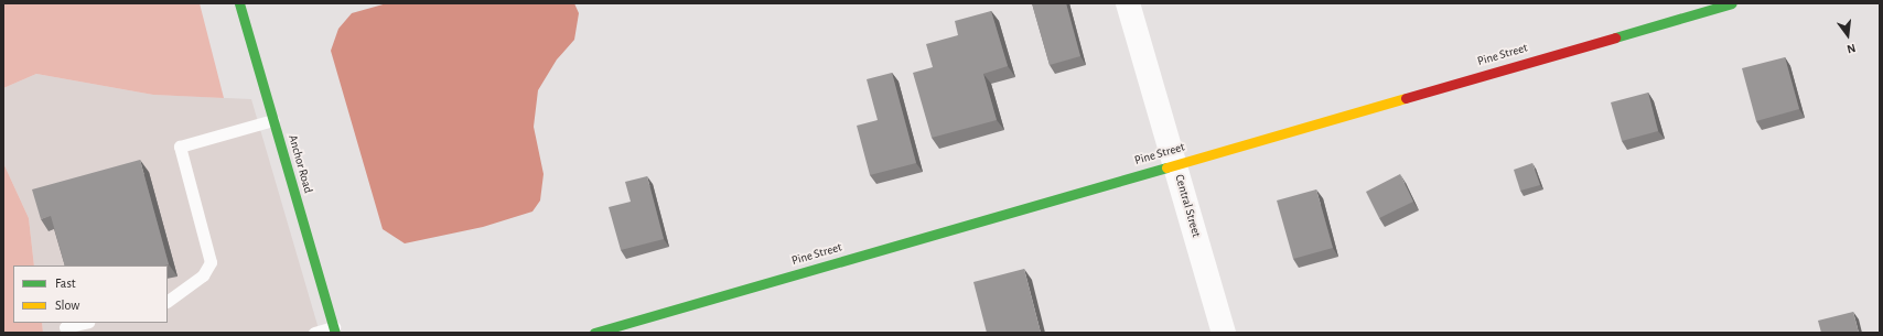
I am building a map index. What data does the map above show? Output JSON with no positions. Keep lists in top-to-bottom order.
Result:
{
  "streets": {
    "street": ["Pine Street", "Anchor Road", "Central Street"]
  },
  "crossings": [
    ["Pine Street", "Central Street"]
  ],
  "legend": ["Fast", "Slow"],
  "north": "bottom"
}
